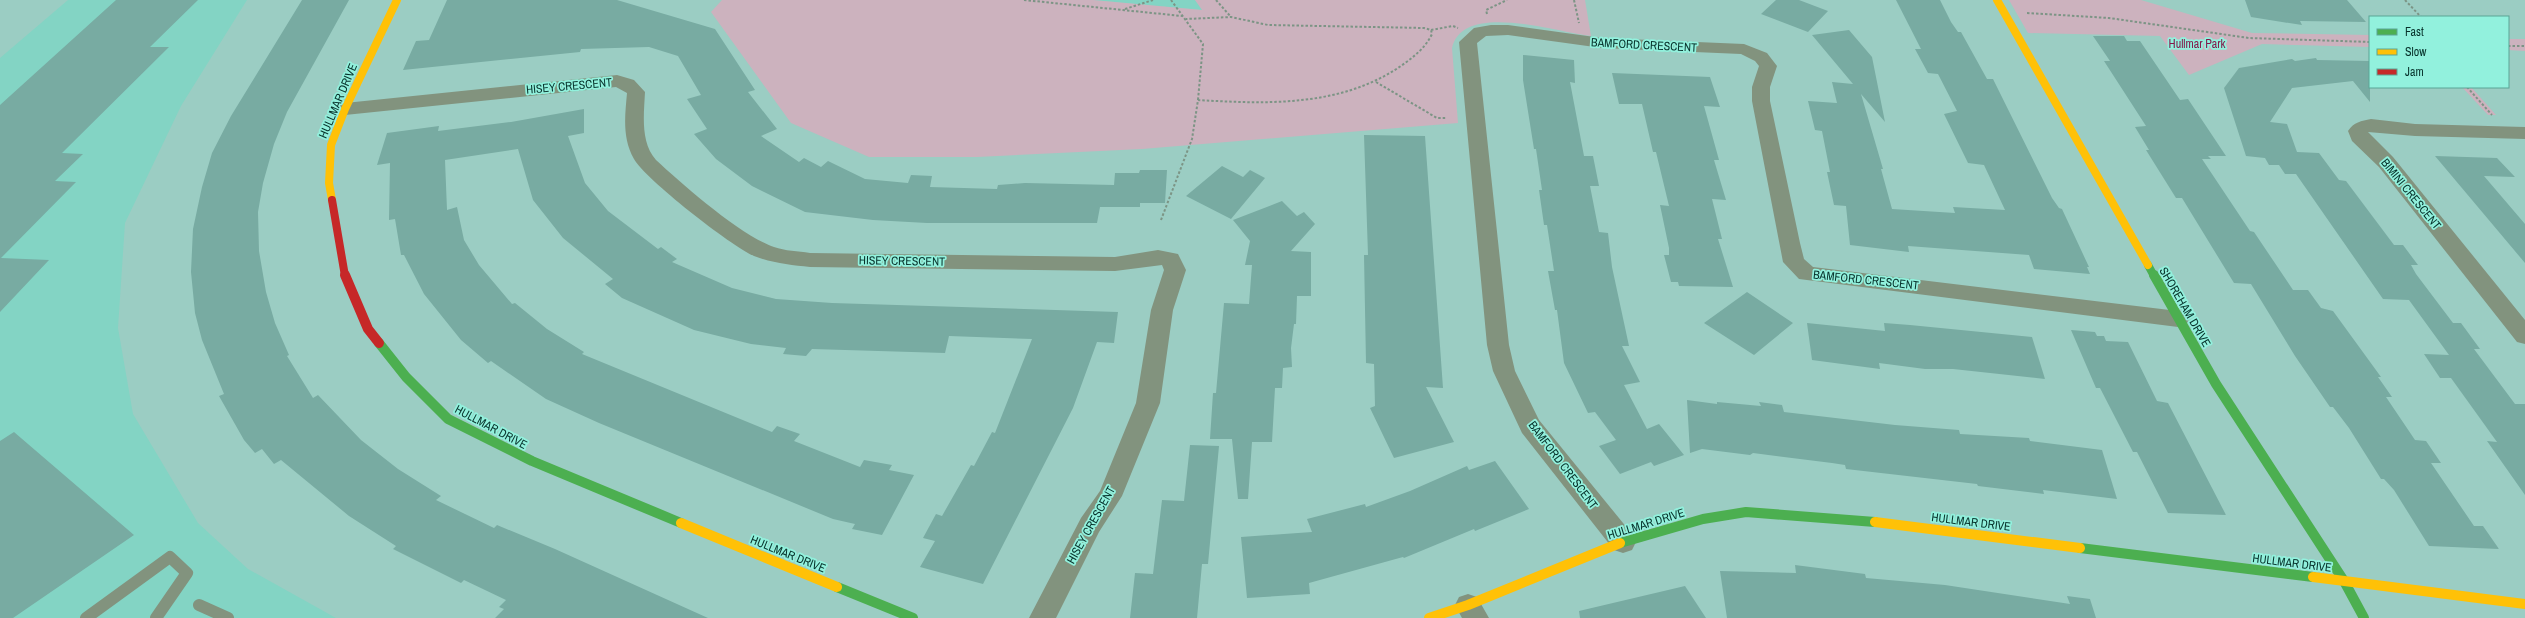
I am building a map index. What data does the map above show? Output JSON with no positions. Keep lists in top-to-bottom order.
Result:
{
  "streets": {
    "street": [
      "BAMFORD CRESCENT",
      "HISEY CRESCENT",
      "HULLMAR DRIVE",
      "BIMINI CRESCENT",
      "SHOREHAM DRIVE"
    ]
  },
  "crossings": [
    ["BAMFORD CRESCENT", "HULLMAR DRIVE"],
    ["BAMFORD CRESCENT", "SHOREHAM DRIVE"],
    ["HISEY CRESCENT", "HULLMAR DRIVE"],
    ["HULLMAR DRIVE", "SHOREHAM DRIVE"]
  ],
  "parks": ["Hullmar Park"],
  "legend": ["Fast", "Slow", "Jam"]
}
